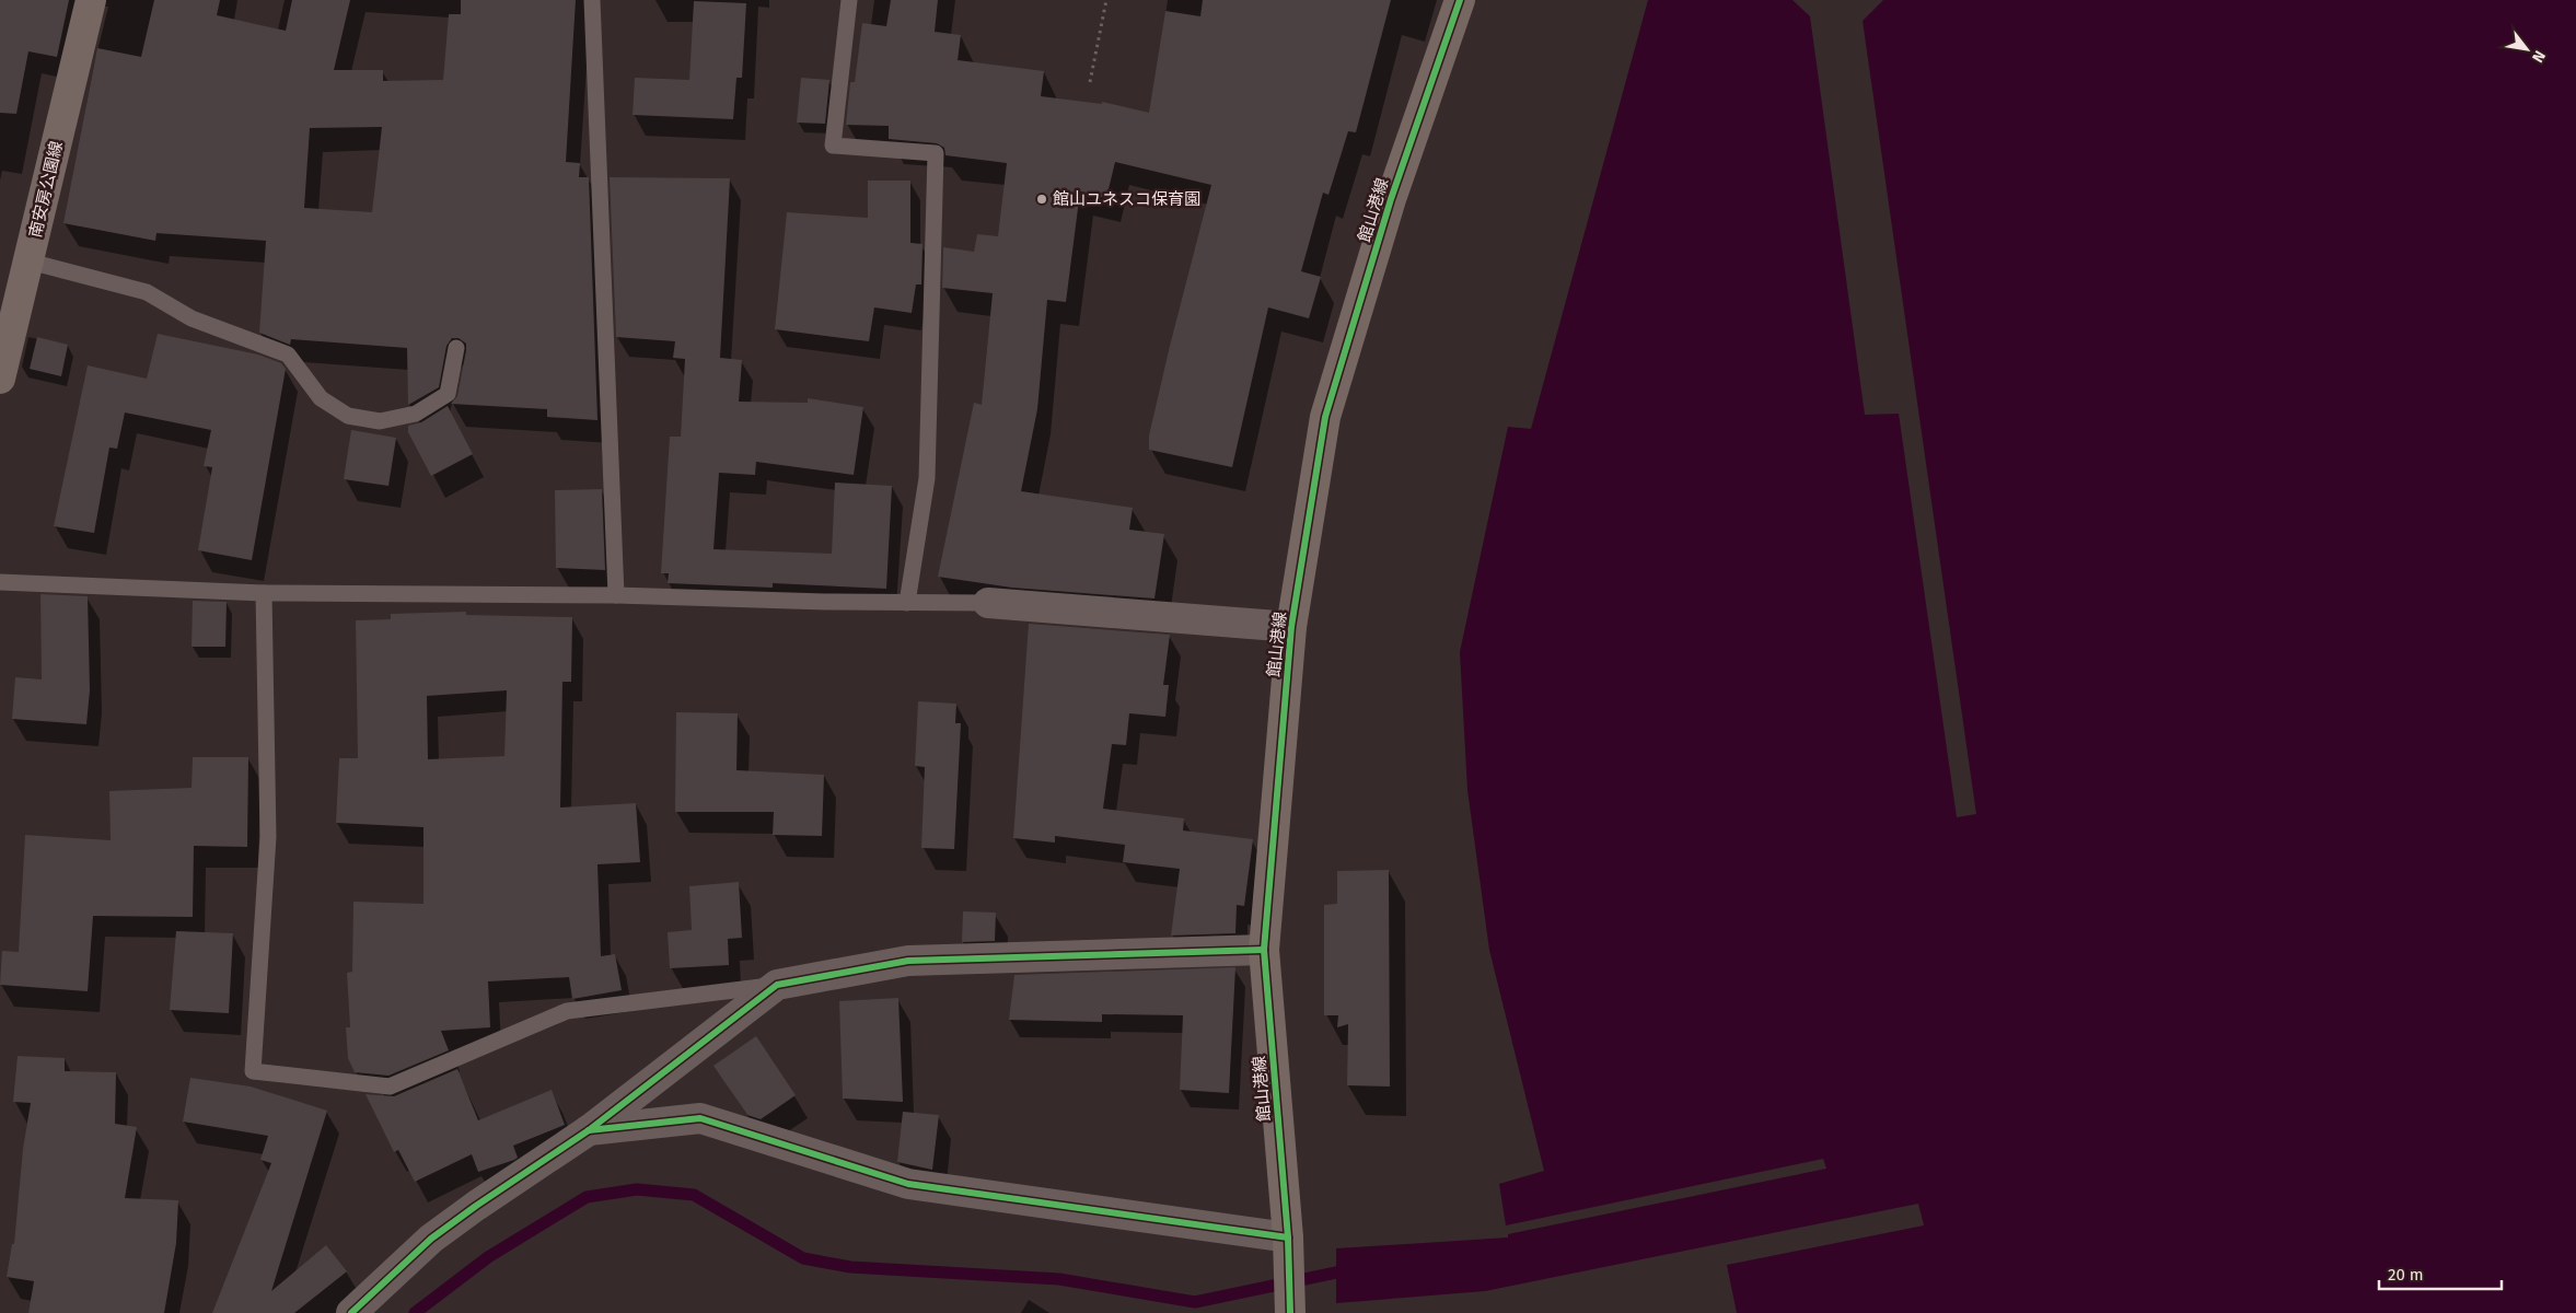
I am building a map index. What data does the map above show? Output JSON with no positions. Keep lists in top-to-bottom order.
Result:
{
  "streets": {
    "main road": ["南安房公園線", "館山港線"]
  },
  "places": ["館山ユネスコ保育園"],
  "scale_bar": "20 m",
  "north": "bottom right"
}
